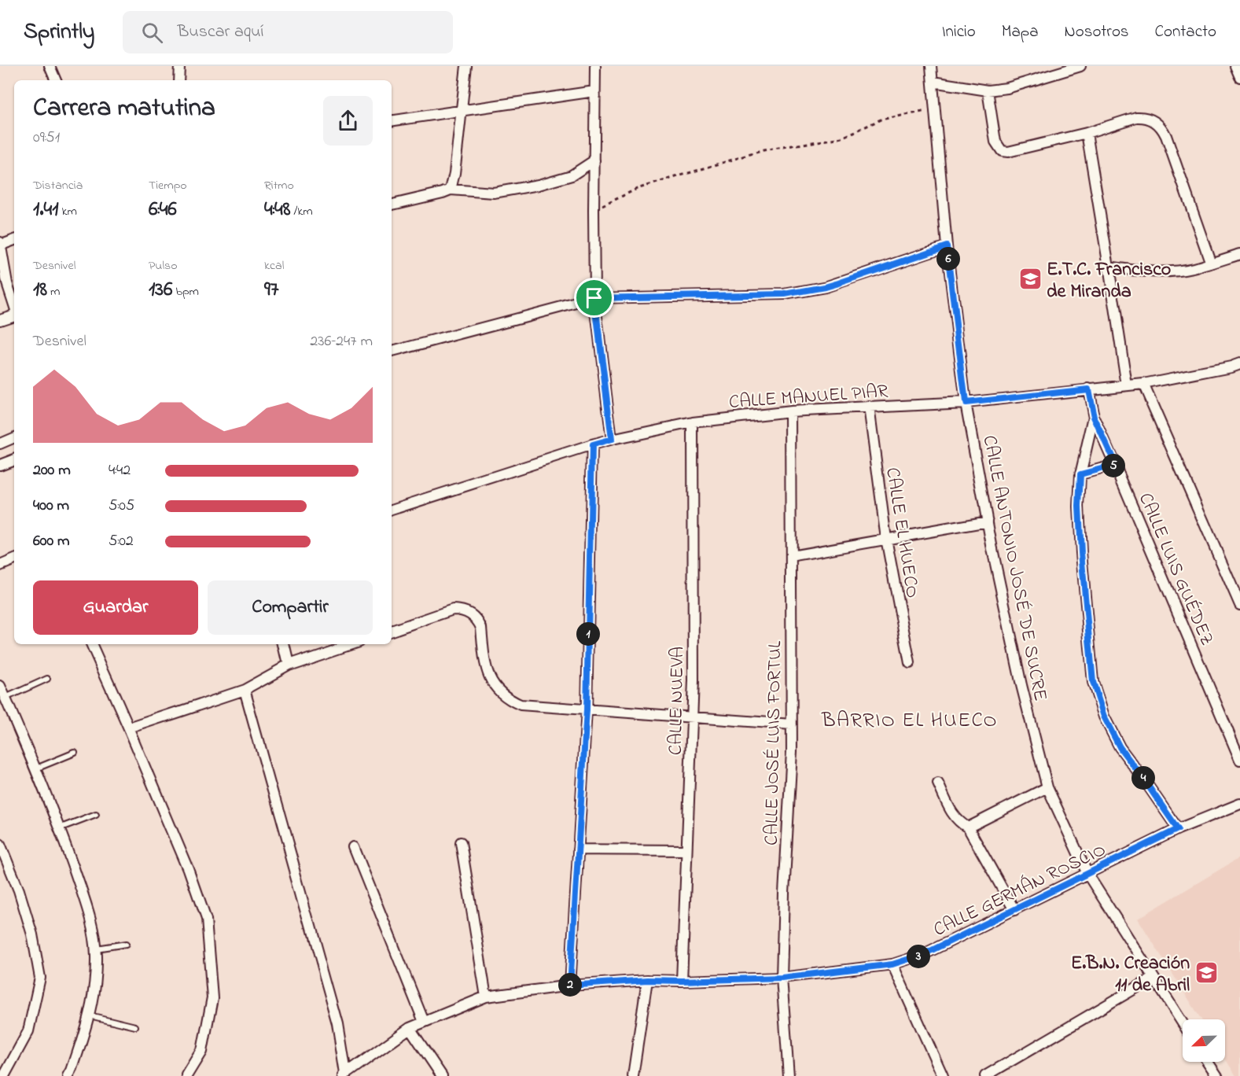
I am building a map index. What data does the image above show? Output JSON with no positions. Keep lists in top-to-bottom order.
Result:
{
  "streets": {
    "street": [
      "CALLE MANUEL PIAR",
      "CALLE EL HUECO",
      "CALLE ANTONIO JOSÉ DE SUCRE",
      "CALLE LUIS GUÉDEZ",
      "CALLE NUEVA",
      "CALLE JOSÉ LUIS FORTUL",
      "CALLE GERMÁN ROSCIO"
    ]
  },
  "crossings": [
    ["CALLE MANUEL PIAR", "CALLE EL HUECO"],
    ["CALLE MANUEL PIAR", "CALLE ANTONIO JOSÉ DE SUCRE"],
    ["CALLE MANUEL PIAR", "CALLE LUIS GUÉDEZ"],
    ["CALLE MANUEL PIAR", "CALLE NUEVA"],
    ["CALLE MANUEL PIAR", "CALLE JOSÉ LUIS FORTUL"],
    ["CALLE ANTONIO JOSÉ DE SUCRE", "CALLE GERMÁN ROSCIO"],
    ["CALLE NUEVA", "CALLE GERMÁN ROSCIO"],
    ["CALLE JOSÉ LUIS FORTUL", "CALLE GERMÁN ROSCIO"]
  ],
  "districts": ["BARRIO EL HUECO"],
  "places": {
    "school or university": ["E.T.C. Francisco de Miranda", "E.B.N. Creación 11 de Abril"]
  },
  "north": "bottom left",
  "page": {
    "header": "Sprintly",
    "search": "Buscar aquí",
    "nav": [
      "Inicio",
      "Mapa",
      "Nosotros",
      "Contacto"
    ],
    "heading": ["Carrera matutina", "09:51"],
    "stats": [
      ["Distancia", "1.41 km"],
      ["Tiempo", "6:46"],
      ["Ritmo", "4:48 /km"],
      ["Desnivel", "18 m"],
      ["Pulso", "136 bpm"],
      ["kcal", "97"]
    ],
    "pins": [
      "6",
      "5",
      "1",
      "4",
      "3",
      "2"
    ],
    "chart": ["Desnivel", "236–247 m"],
    "list": [
      {
        "name": "200 m",
        "note": "4:42"
      },
      {
        "name": "400 m",
        "note": "5:05"
      },
      {
        "name": "600 m",
        "note": "5:02"
      }
    ],
    "buttons": ["Guardar", "Compartir"]
  }
}
